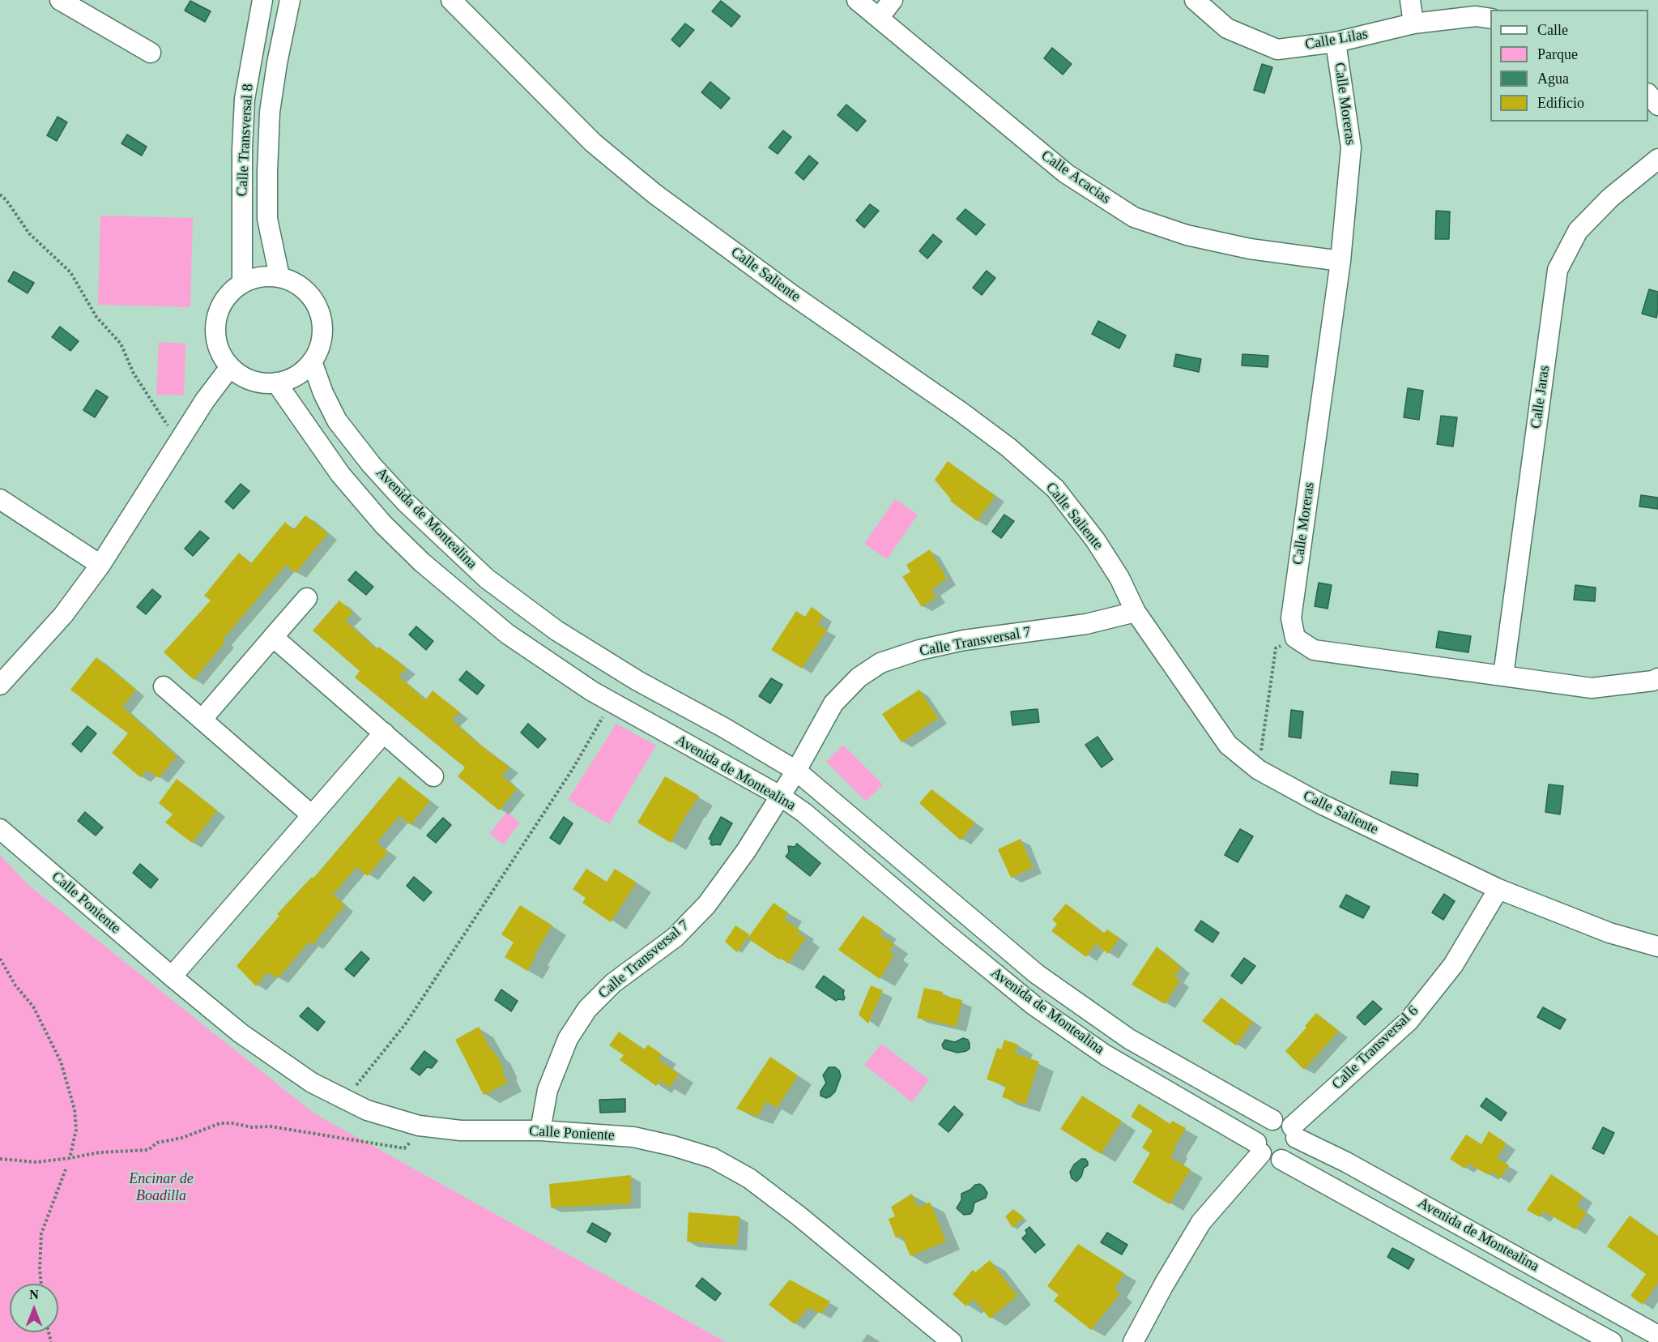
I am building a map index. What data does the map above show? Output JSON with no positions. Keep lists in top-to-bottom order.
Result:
{
  "streets": {
    "street": [
      "Calle Lilas",
      "Calle Moreras",
      "Calle Transversal 8",
      "Calle Acacias",
      "Calle Saliente",
      "Calle Jaras",
      "Avenida de Montealina",
      "Calle Transversal 7",
      "Calle Poniente",
      "Calle Transversal 6"
    ]
  },
  "crossings": [
    ["Calle Lilas", "Calle Moreras"],
    ["Calle Moreras", "Calle Acacias"],
    ["Calle Transversal 8", "Avenida de Montealina"],
    ["Calle Saliente", "Calle Transversal 7"],
    ["Calle Saliente", "Calle Transversal 6"],
    ["Avenida de Montealina", "Calle Transversal 7"],
    ["Avenida de Montealina", "Calle Transversal 6"],
    ["Calle Transversal 7", "Calle Poniente"]
  ],
  "parks": ["Encinar de Boadilla"],
  "legend": [
    "Calle",
    "Parque",
    "Agua",
    "Edificio"
  ],
  "north": "top"
}
